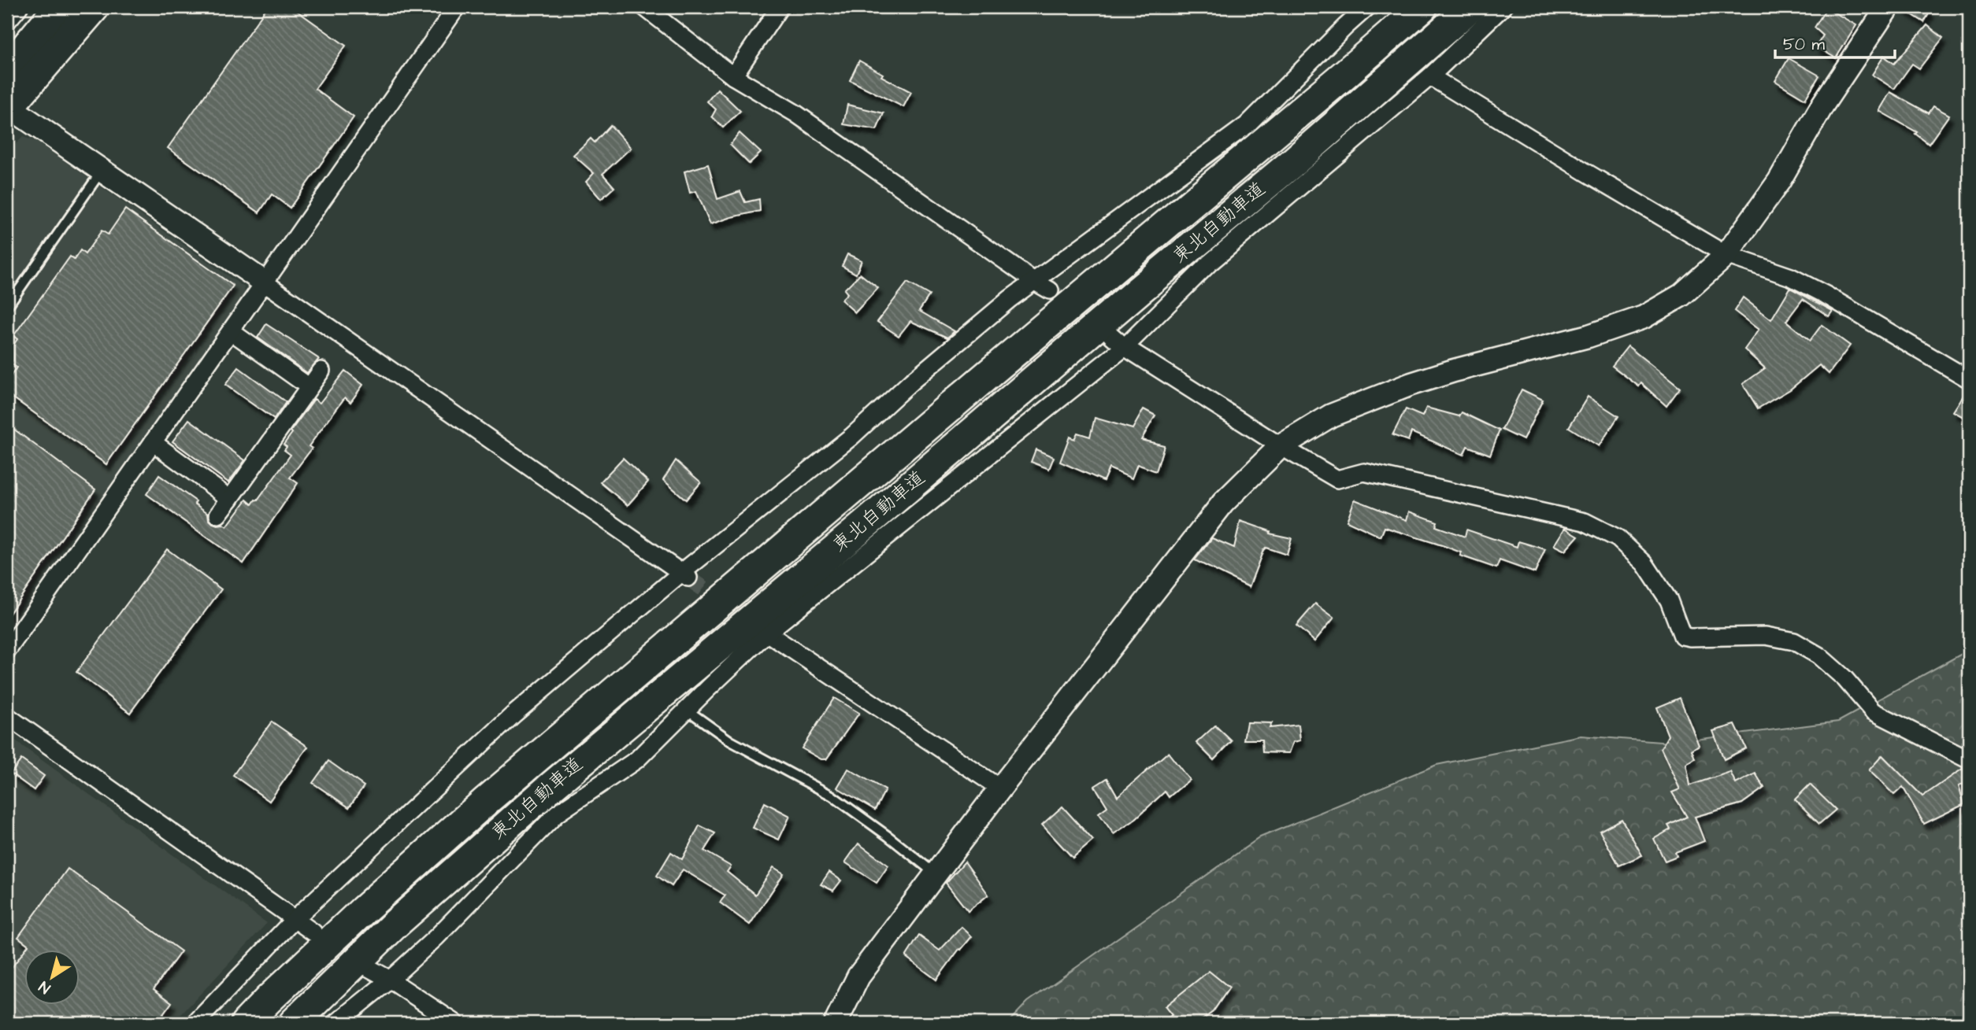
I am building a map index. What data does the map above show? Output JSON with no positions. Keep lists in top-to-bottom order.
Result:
{
  "streets": {
    "highway": ["東北自動車道"]
  },
  "scale_bar": "50 m",
  "north": "bottom left"
}
